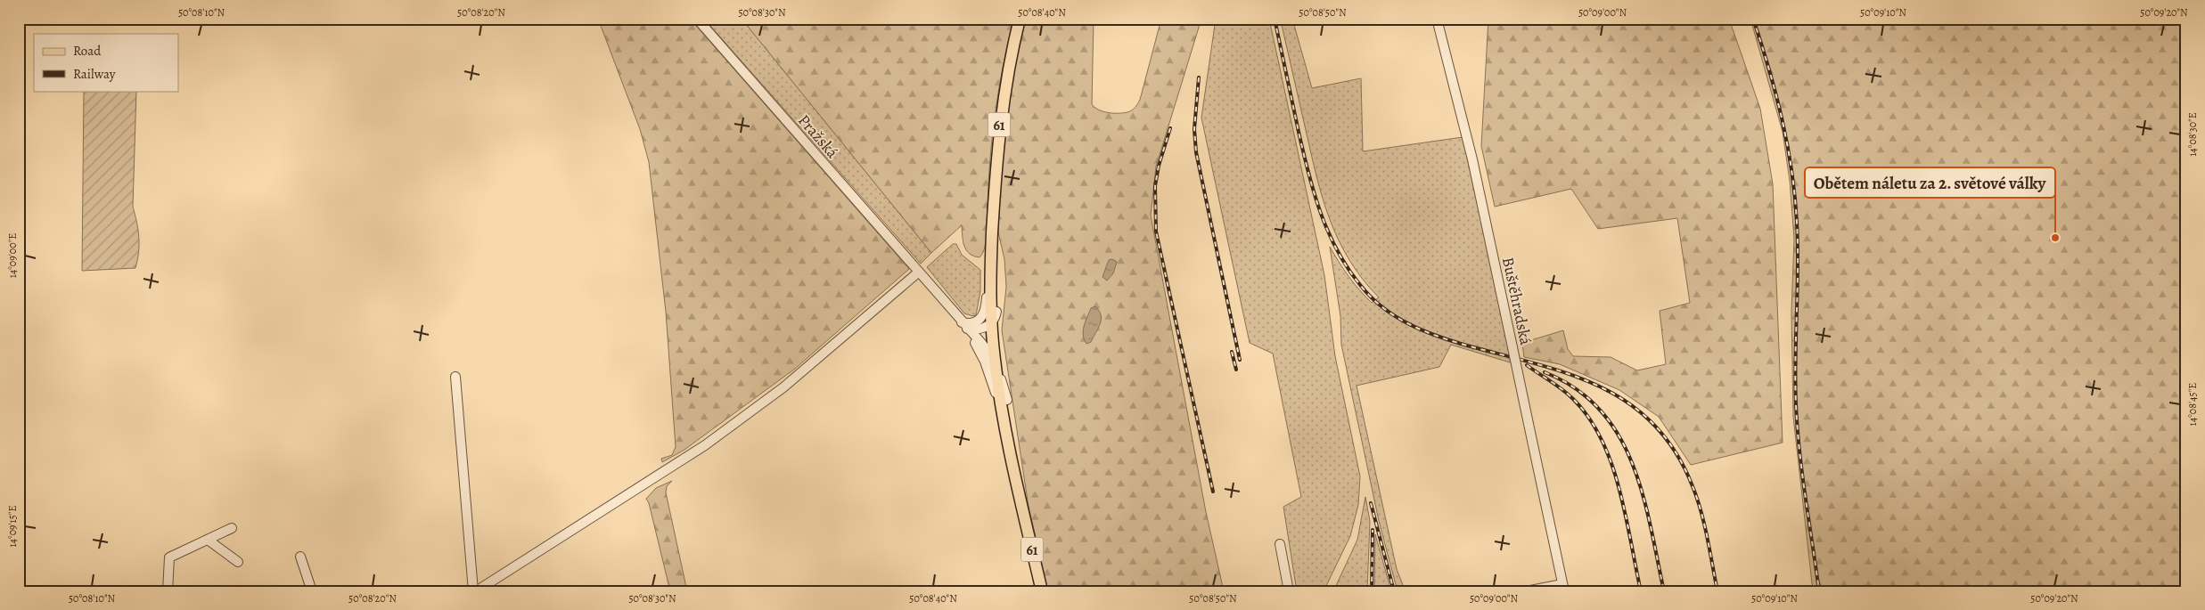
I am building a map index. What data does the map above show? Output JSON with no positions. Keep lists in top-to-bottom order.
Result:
{
  "streets": {
    "main road": ["61"],
    "street": ["Pražská", "Buštěhradská"]
  },
  "places": ["Obětem náletu za 2. světové války"],
  "legend": ["Road", "Railway"],
  "coordinates": [
    "50°08'10\"N",
    "50°08'20\"N",
    "50°08'30\"N",
    "50°08'40\"N",
    "50°08'50\"N",
    "50°09'00\"N",
    "50°09'10\"N",
    "50°09'20\"N",
    "14°08'30\"E",
    "14°09'00\"E",
    "14°08'45\"E",
    "14°09'15\"E"
  ]
}
